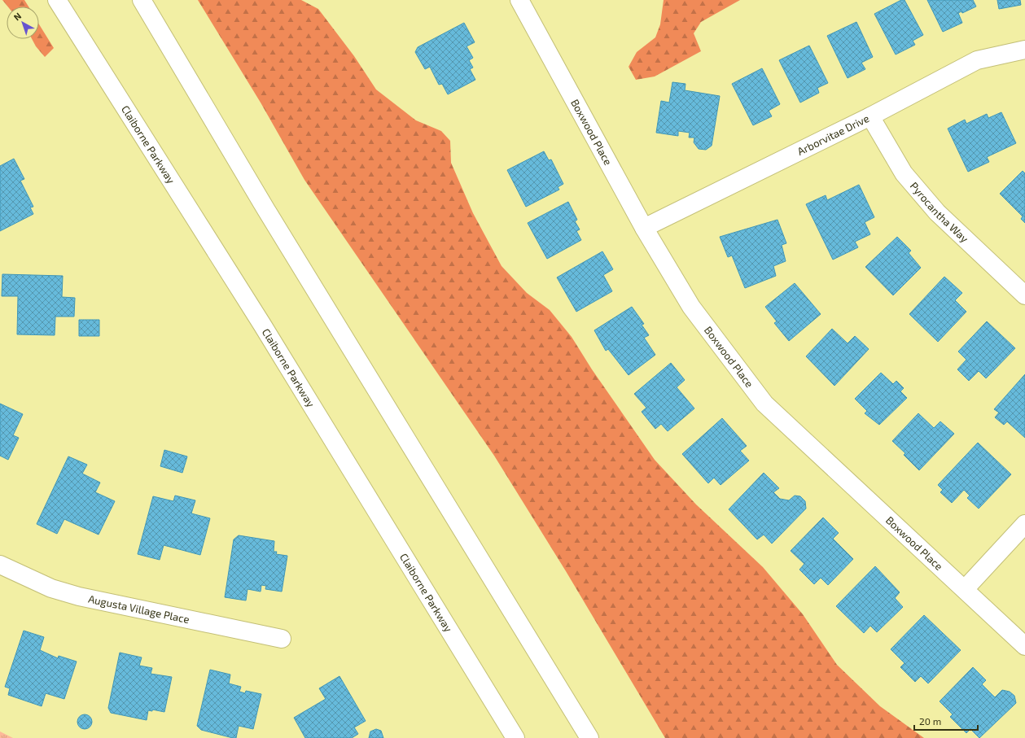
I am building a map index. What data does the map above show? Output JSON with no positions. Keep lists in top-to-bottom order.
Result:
{
  "streets": {
    "street": [
      "Boxwood Place",
      "Arborvitae Drive",
      "Claiborne Parkway",
      "Pyrocantha Way",
      "Augusta Village Place"
    ]
  },
  "crossings": [
    ["Boxwood Place", "Arborvitae Drive"],
    ["Arborvitae Drive", "Pyrocantha Way"]
  ],
  "scale_bar": "20 m",
  "north": "top left"
}
